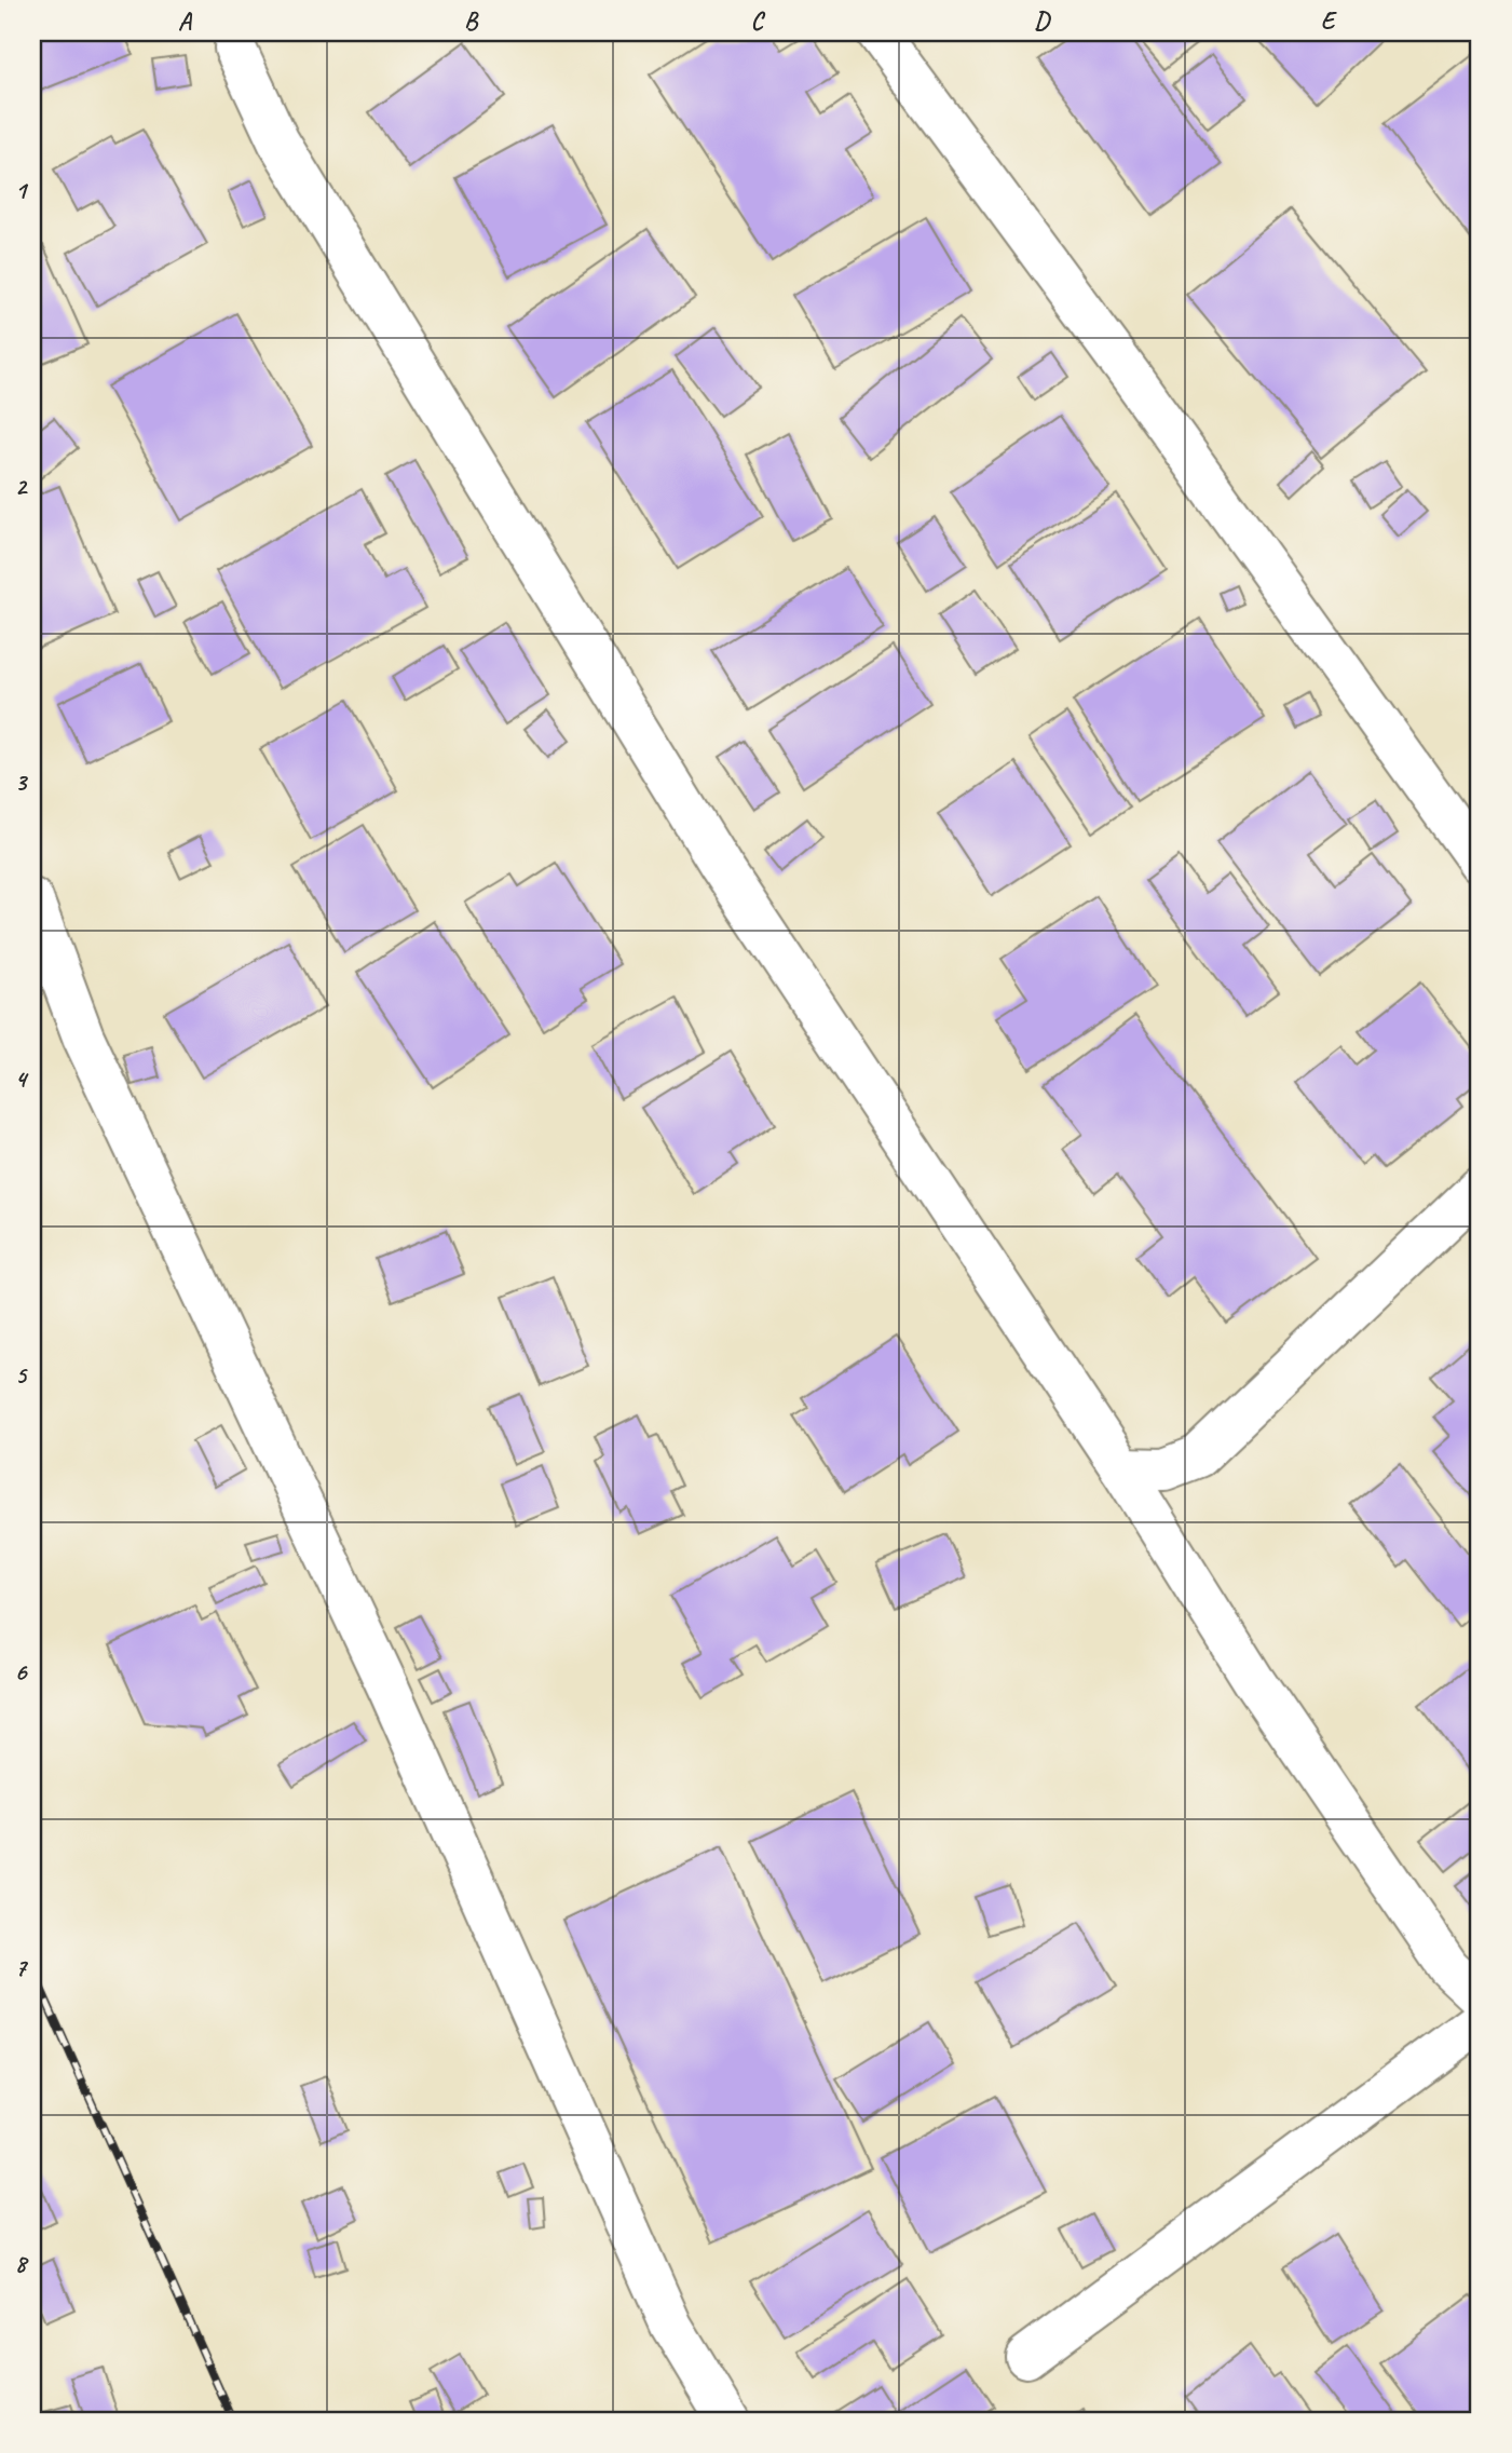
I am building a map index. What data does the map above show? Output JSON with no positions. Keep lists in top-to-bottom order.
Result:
{
  "grid": {
    "columns": [
      "A",
      "B",
      "C",
      "D",
      "E"
    ],
    "rows": [
      "1",
      "2",
      "3",
      "4",
      "5",
      "6",
      "7",
      "8"
    ]
  }
}
